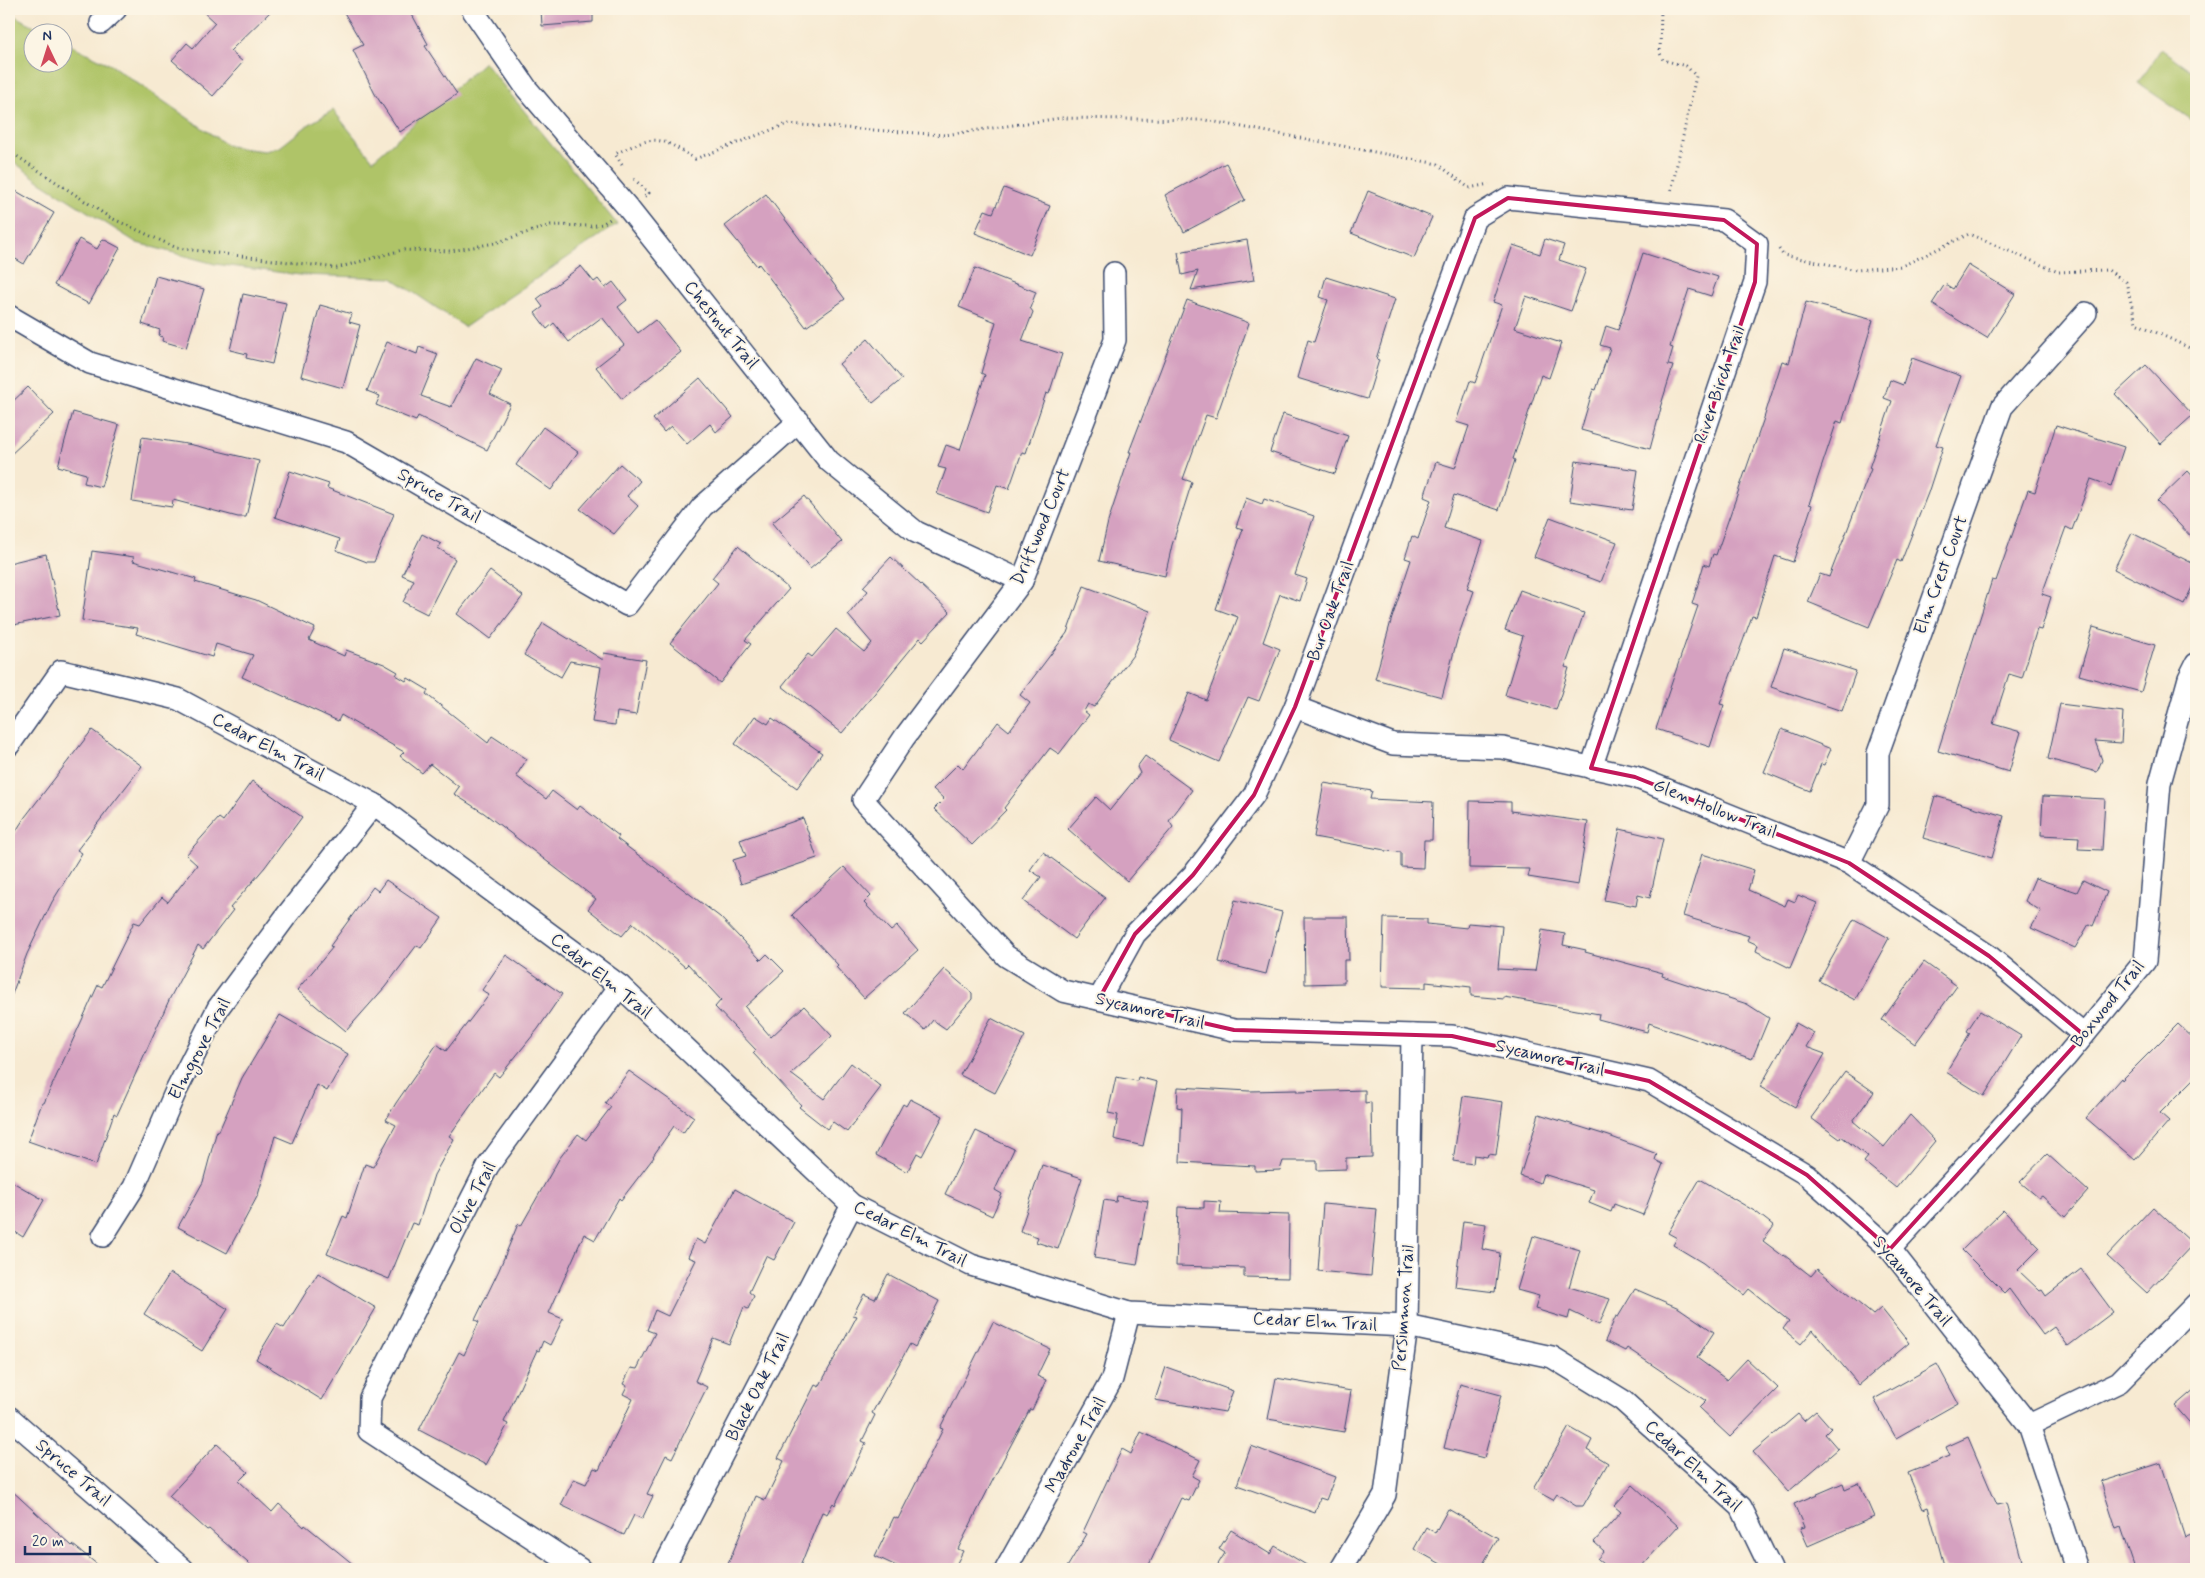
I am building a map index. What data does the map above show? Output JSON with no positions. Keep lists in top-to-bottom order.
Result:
{
  "streets": {
    "street": [
      "Chestnut Trail",
      "River Birch Trail",
      "Spruce Trail",
      "Driftwood Court",
      "Elm Crest Court",
      "Bur Oak Trail",
      "Cedar Elm Trail",
      "Glen Hollow Trail",
      "Boxwood Trail",
      "Sycamore Trail",
      "Elmgrove Trail",
      "Olive Trail",
      "Persimmon Trail",
      "Black Oak Trail",
      "Madrone Trail"
    ]
  },
  "crossings": [
    ["Chestnut Trail", "Spruce Trail"],
    ["Chestnut Trail", "Driftwood Court"],
    ["River Birch Trail", "Bur Oak Trail"],
    ["River Birch Trail", "Glen Hollow Trail"],
    ["Driftwood Court", "Sycamore Trail"],
    ["Elm Crest Court", "Glen Hollow Trail"],
    ["Bur Oak Trail", "Glen Hollow Trail"],
    ["Bur Oak Trail", "Sycamore Trail"],
    ["Cedar Elm Trail", "Elmgrove Trail"],
    ["Cedar Elm Trail", "Olive Trail"],
    ["Cedar Elm Trail", "Persimmon Trail"],
    ["Cedar Elm Trail", "Black Oak Trail"],
    ["Cedar Elm Trail", "Madrone Trail"],
    ["Glen Hollow Trail", "Boxwood Trail"],
    ["Boxwood Trail", "Sycamore Trail"],
    ["Sycamore Trail", "Persimmon Trail"]
  ],
  "scale_bar": "20 m",
  "north": "top"
}
